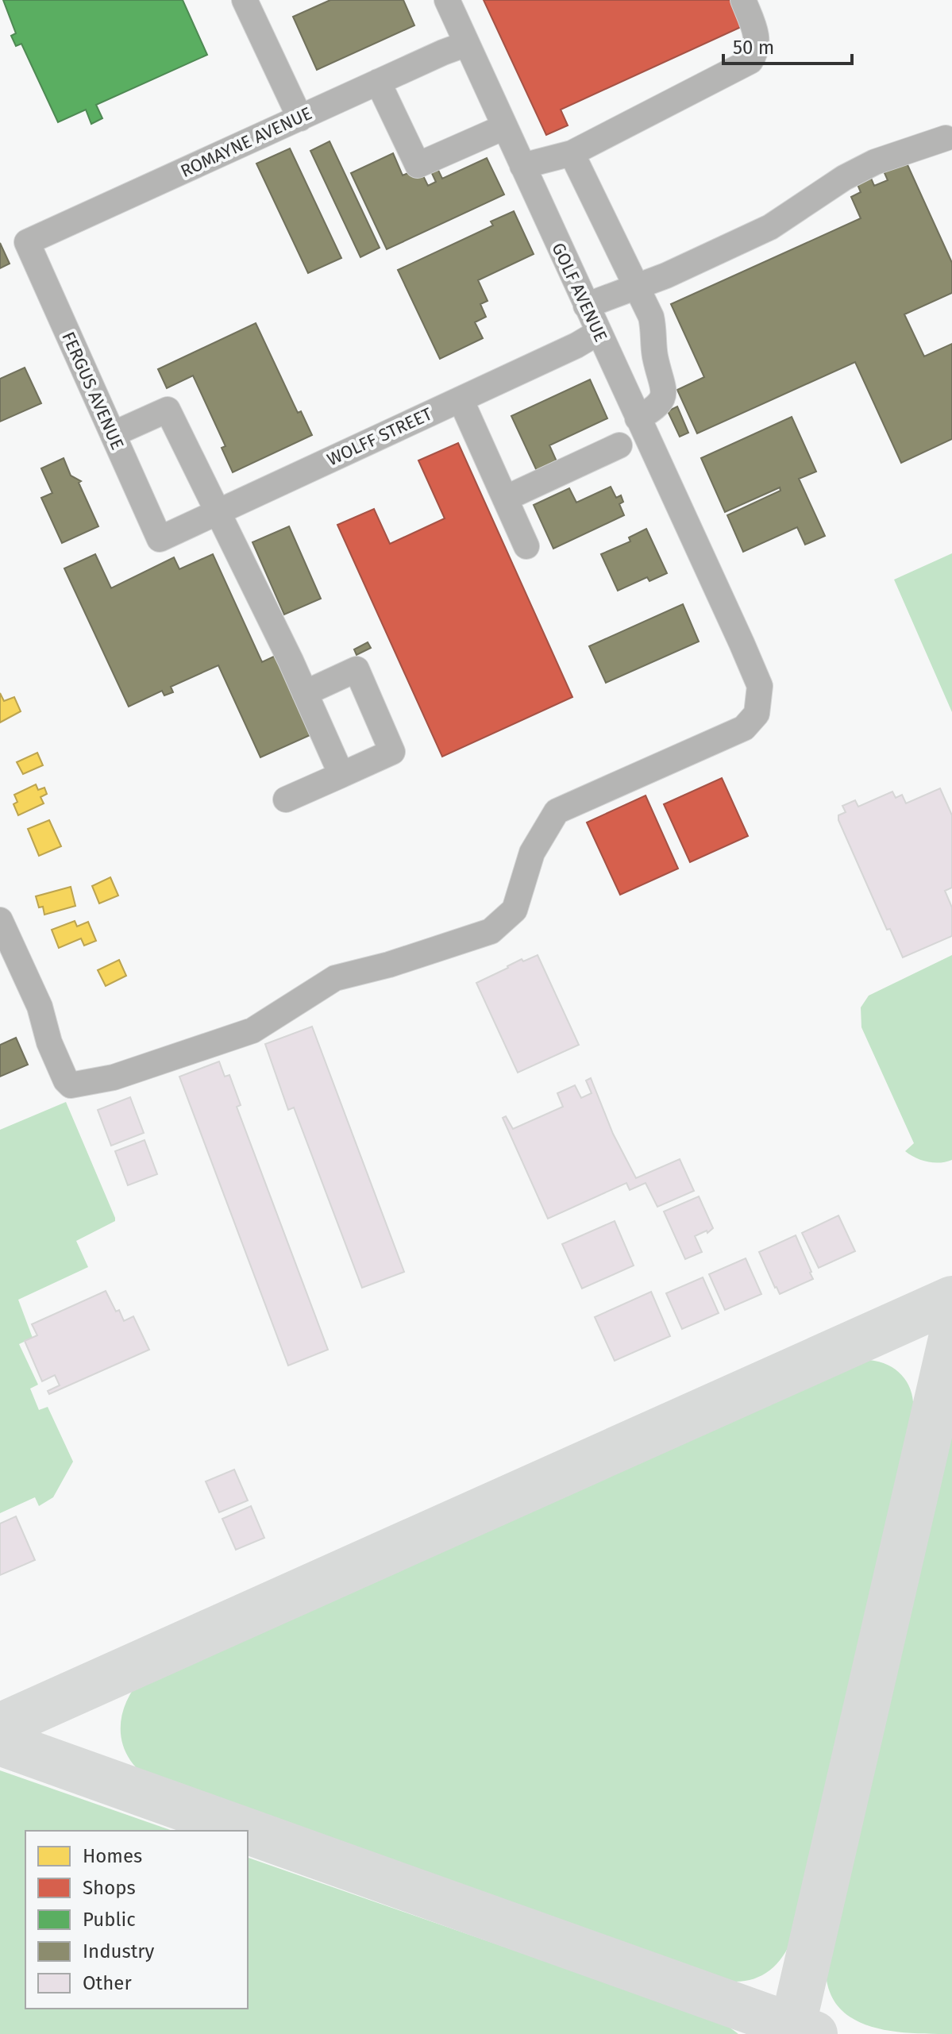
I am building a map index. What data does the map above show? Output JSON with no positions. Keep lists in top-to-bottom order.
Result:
{
  "streets": {
    "street": [
      "ROMAYNE AVENUE",
      "GOLF AVENUE",
      "FERGUS AVENUE",
      "WOLFF STREET"
    ]
  },
  "crossings": [
    ["ROMAYNE AVENUE", "GOLF AVENUE"],
    ["ROMAYNE AVENUE", "FERGUS AVENUE"],
    ["GOLF AVENUE", "WOLFF STREET"],
    ["FERGUS AVENUE", "WOLFF STREET"]
  ],
  "legend": [
    "Homes",
    "Shops",
    "Public",
    "Industry",
    "Other"
  ],
  "scale_bar": "50 m"
}
